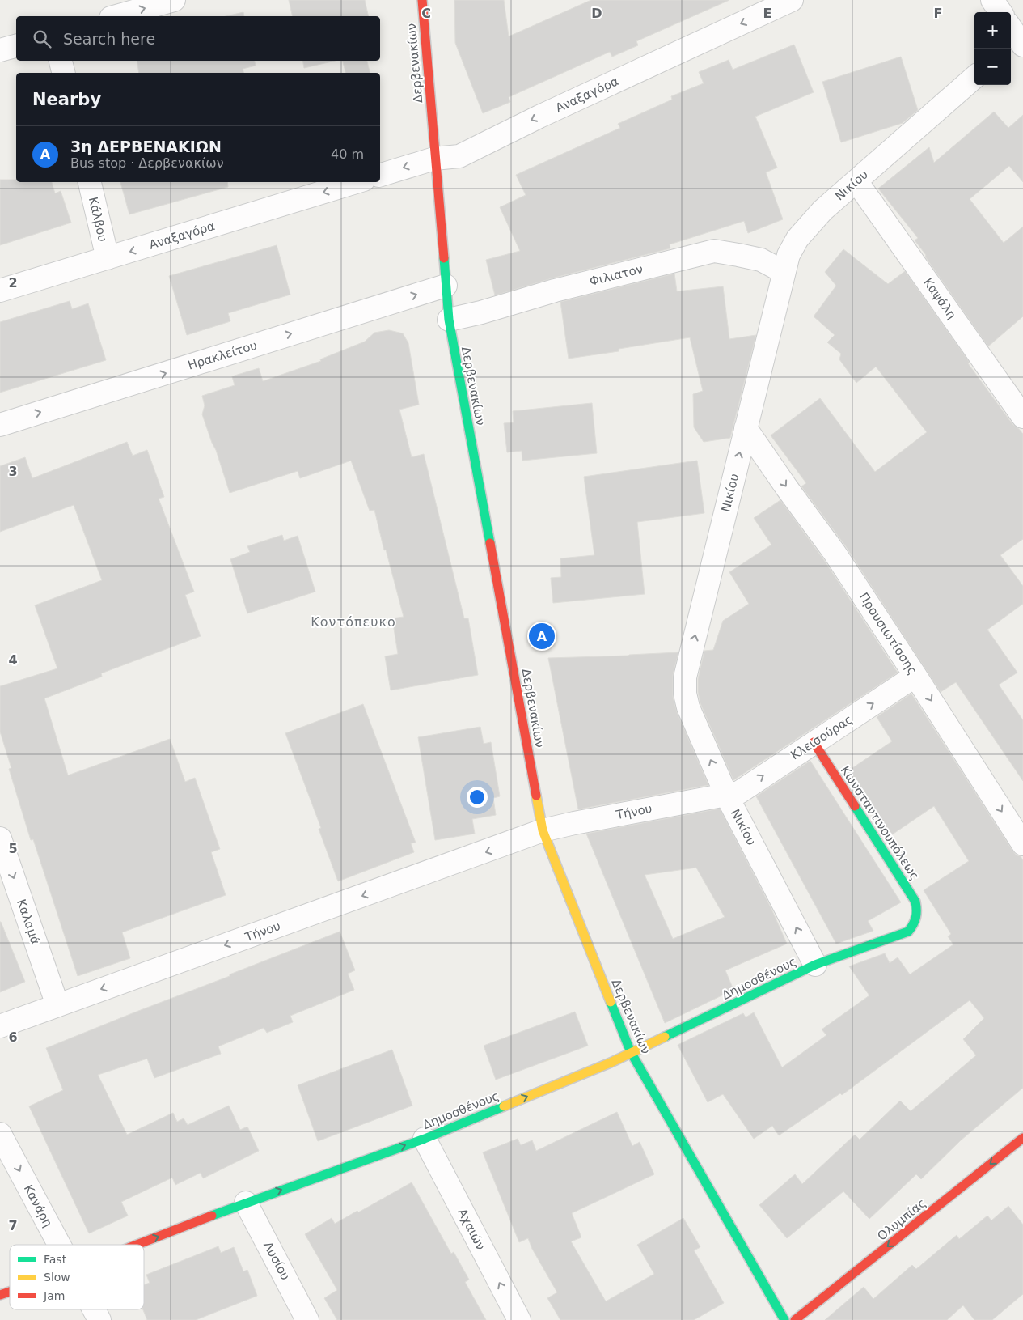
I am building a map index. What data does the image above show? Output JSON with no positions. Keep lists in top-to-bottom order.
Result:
{
  "streets": {
    "street": [
      "Δερβενακίων",
      "Αναξαγόρα",
      "Νικίου",
      "Κάλβου",
      "Φιλιατον",
      "Καψάλη",
      "Ηρακλείτου",
      "Προυσιωτίσσης",
      "Κλεισούρας",
      "Τήνου",
      "Κωνσταντινουπόλεως",
      "Καλαμά",
      "Δημοσθένους",
      "Κανάρη",
      "Ολυμπίας",
      "Αχαιών",
      "Λυσίου"
    ]
  },
  "crossings": [
    ["Δερβενακίων", "Αναξαγόρα"],
    ["Δερβενακίων", "Φιλιατον"],
    ["Δερβενακίων", "Ηρακλείτου"],
    ["Δερβενακίων", "Τήνου"],
    ["Δερβενακίων", "Δημοσθένους"],
    ["Αναξαγόρα", "Κάλβου"],
    ["Νικίου", "Φιλιατον"],
    ["Νικίου", "Καψάλη"],
    ["Νικίου", "Προυσιωτίσσης"],
    ["Νικίου", "Κλεισούρας"],
    ["Νικίου", "Τήνου"],
    ["Νικίου", "Δημοσθένους"],
    ["Προυσιωτίσσης", "Κλεισούρας"],
    ["Κλεισούρας", "Τήνου"],
    ["Κλεισούρας", "Κωνσταντινουπόλεως"],
    ["Τήνου", "Καλαμά"],
    ["Κωνσταντινουπόλεως", "Δημοσθένους"],
    ["Δημοσθένους", "Αχαιών"],
    ["Δημοσθένους", "Λυσίου"]
  ],
  "one_way": [
    "Αναξαγόρα",
    "Νικίου",
    "Ηρακλείτου",
    "Προυσιωτίσσης",
    "Κλεισούρας",
    "Τήνου",
    "Καλαμά",
    "Δημοσθένους",
    "Κανάρη",
    "Ολυμπίας",
    "Αχαιών"
  ],
  "districts": ["Κοντόπευκο"],
  "legend": ["Fast", "Slow", "Jam"],
  "page": {
    "map_buttons": ["+", "−"],
    "search": "Search here",
    "heading": "Nearby",
    "list": [
      {
        "mark": "A",
        "name": "3η ΔΕΡΒΕΝΑΚΙΩΝ",
        "note": "Bus stop · Δερβενακίων",
        "value": "40 m"
      }
    ],
    "pins": "A"
  },
  "grid": {
    "columns": [
      "C",
      "D",
      "E",
      "F"
    ],
    "rows": [
      "2",
      "3",
      "4",
      "5",
      "6",
      "7"
    ]
  }
}
